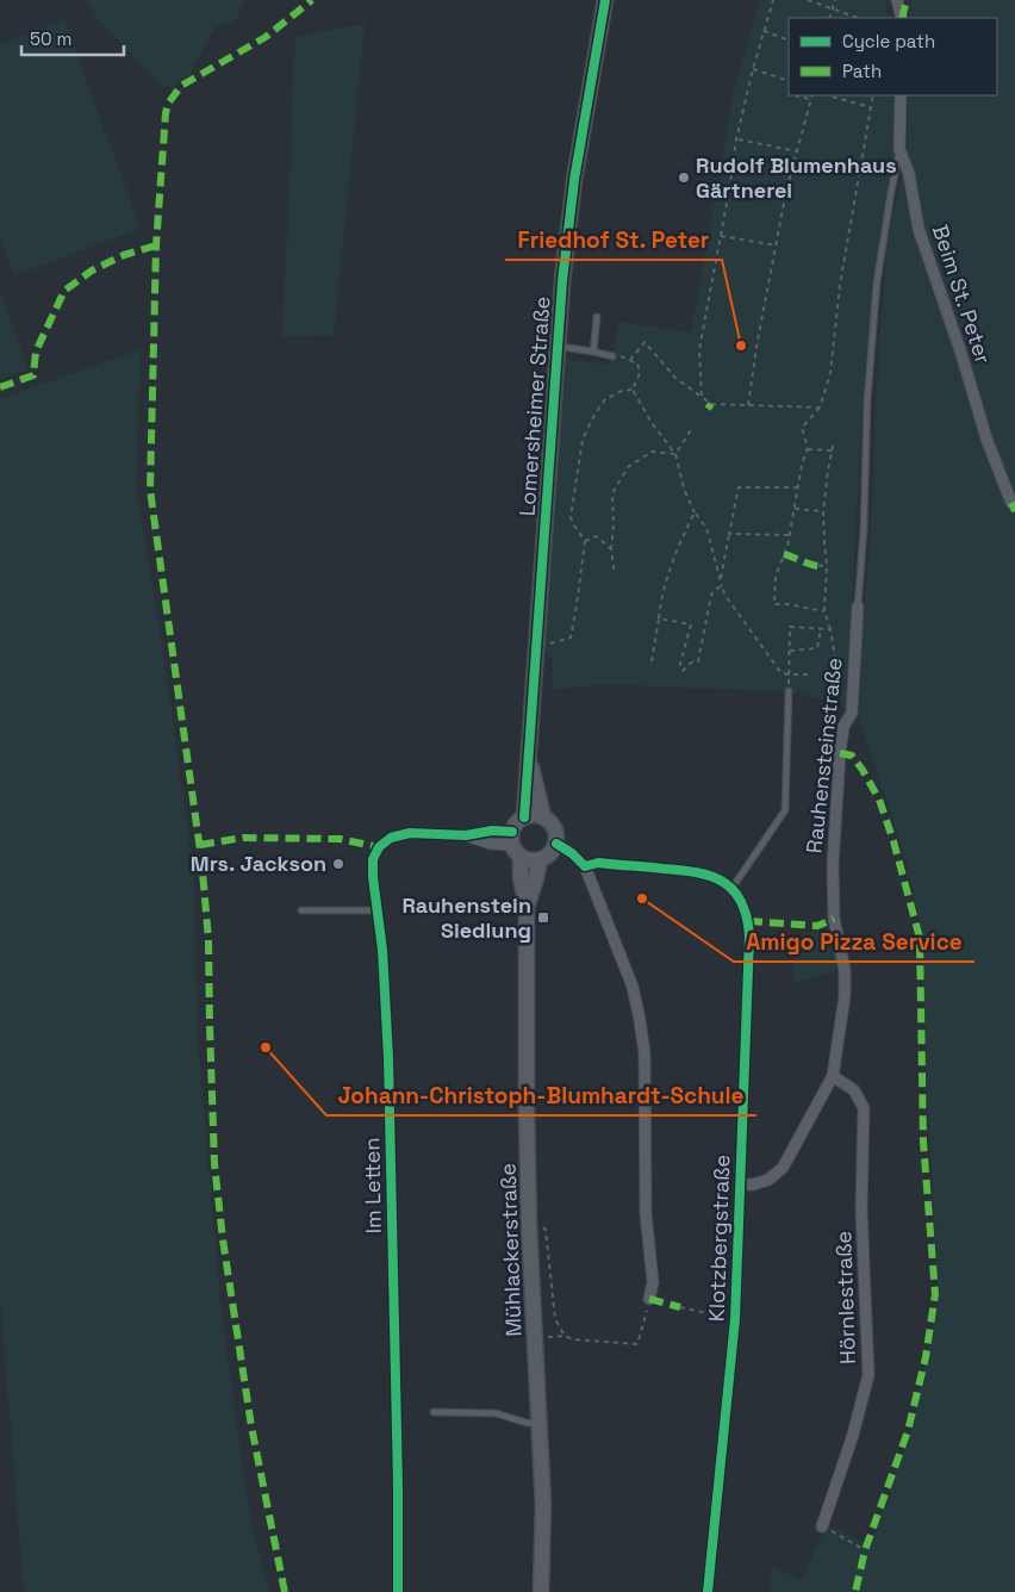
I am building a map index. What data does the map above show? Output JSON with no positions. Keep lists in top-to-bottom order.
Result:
{
  "streets": {
    "street": [
      "Beim St. Peter",
      "Lomersheimer Straße",
      "Rauhensteinstraße",
      "Im Letten",
      "Klotzbergstraße",
      "Mühlackerstraße",
      "Hörnlestraße"
    ]
  },
  "crossings": [
    ["Lomersheimer Straße", "Im Letten"],
    ["Lomersheimer Straße", "Mühlackerstraße"],
    ["Rauhensteinstraße", "Klotzbergstraße"],
    ["Rauhensteinstraße", "Hörnlestraße"],
    ["Im Letten", "Mühlackerstraße"]
  ],
  "places": {
    "other": [
      "Rudolf Blumenhaus Gärtnerei",
      "Friedhof St. Peter",
      "Mrs. Jackson",
      "Amigo Pizza Service",
      "Johann-Christoph-Blumhardt-Schule"
    ],
    "transit": ["Rauhenstein Siedlung"]
  },
  "legend": ["Cycle path", "Path"],
  "scale_bar": "50 m"
}
